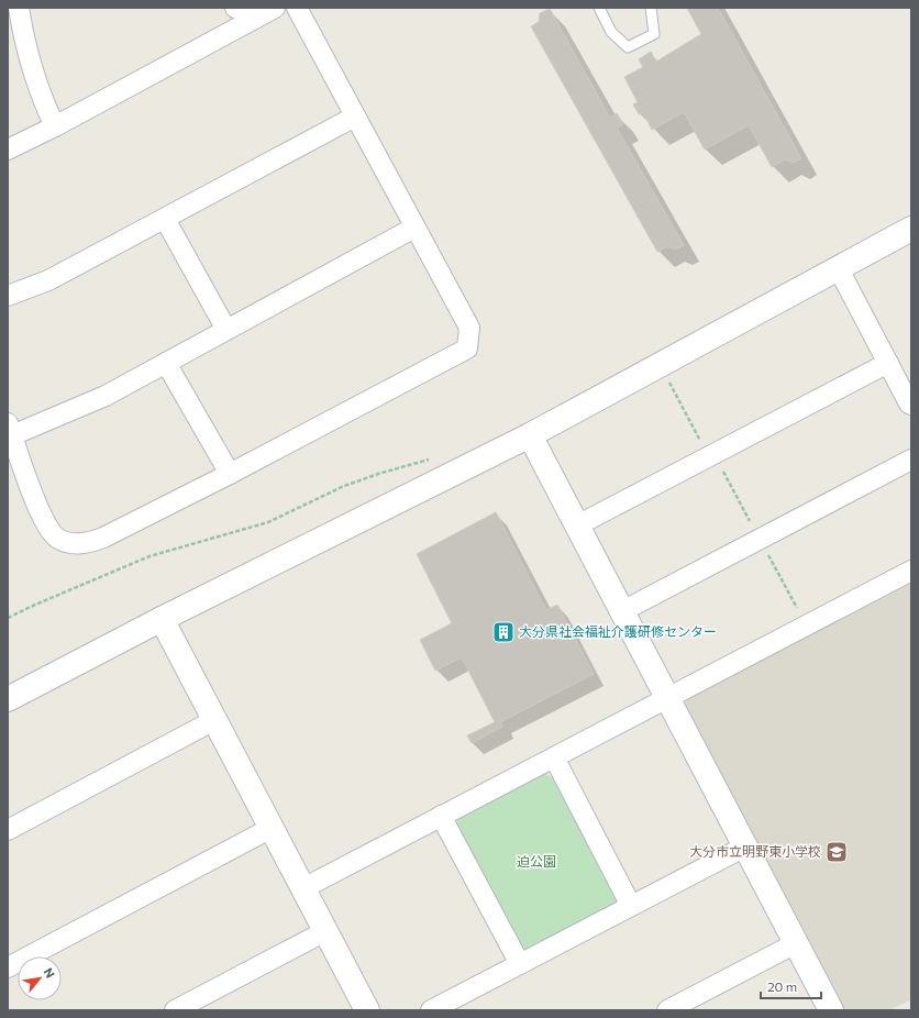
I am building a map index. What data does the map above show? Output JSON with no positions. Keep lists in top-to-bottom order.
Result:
{
  "parks": ["迫公園"],
  "places": {
    "building": ["大分県社会福祉介護研修センター"],
    "school or university": ["大分市立明野東小学校"]
  },
  "scale_bar": "20 m",
  "north": "top right"
}
